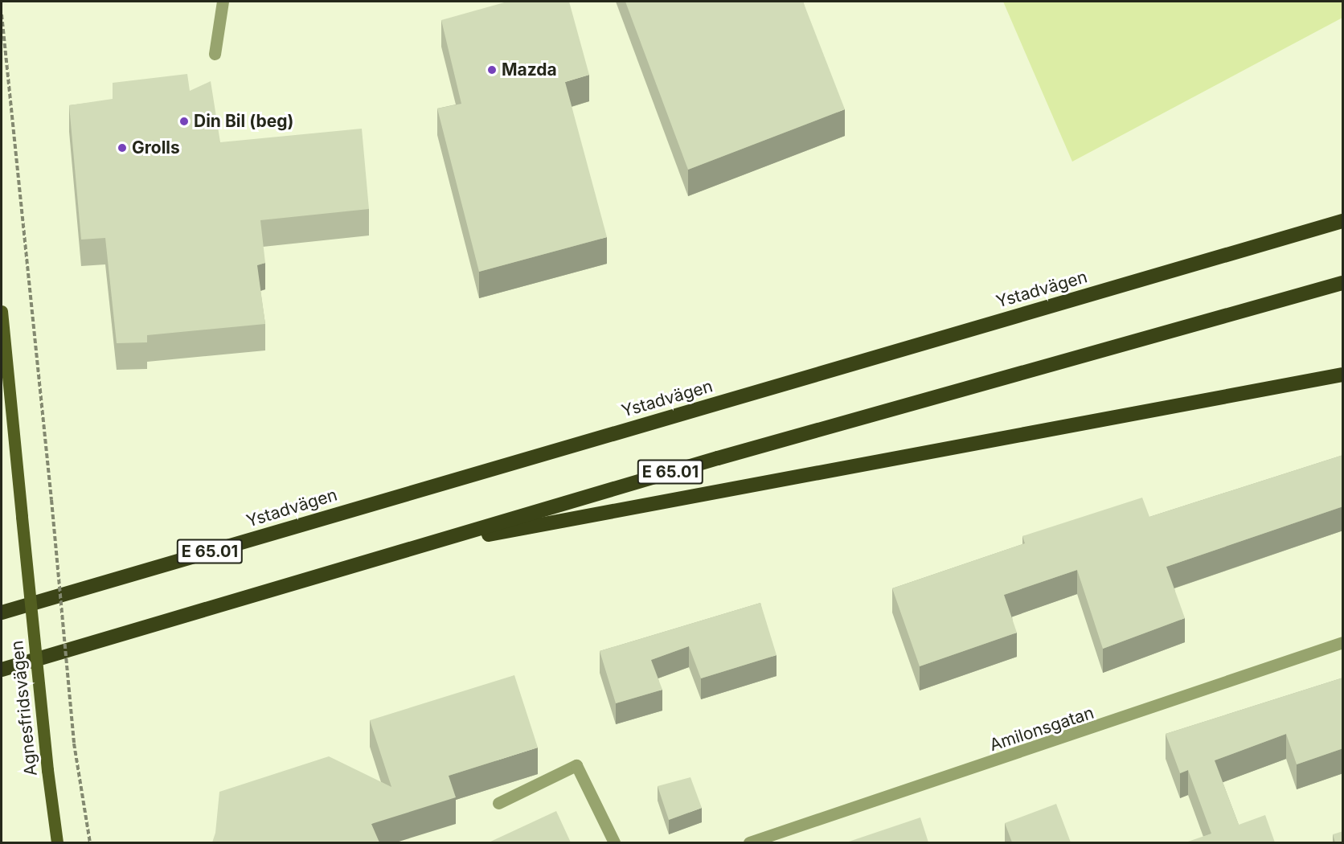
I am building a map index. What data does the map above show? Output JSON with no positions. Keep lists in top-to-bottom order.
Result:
{
  "streets": {
    "highway": ["Ystadvägen", "E 65.01"],
    "main road": ["Agnesfridsvägen"],
    "street": ["Amilonsgatan"]
  },
  "places": ["Mazda", "Din Bil (beg)", "Grolls"]
}
